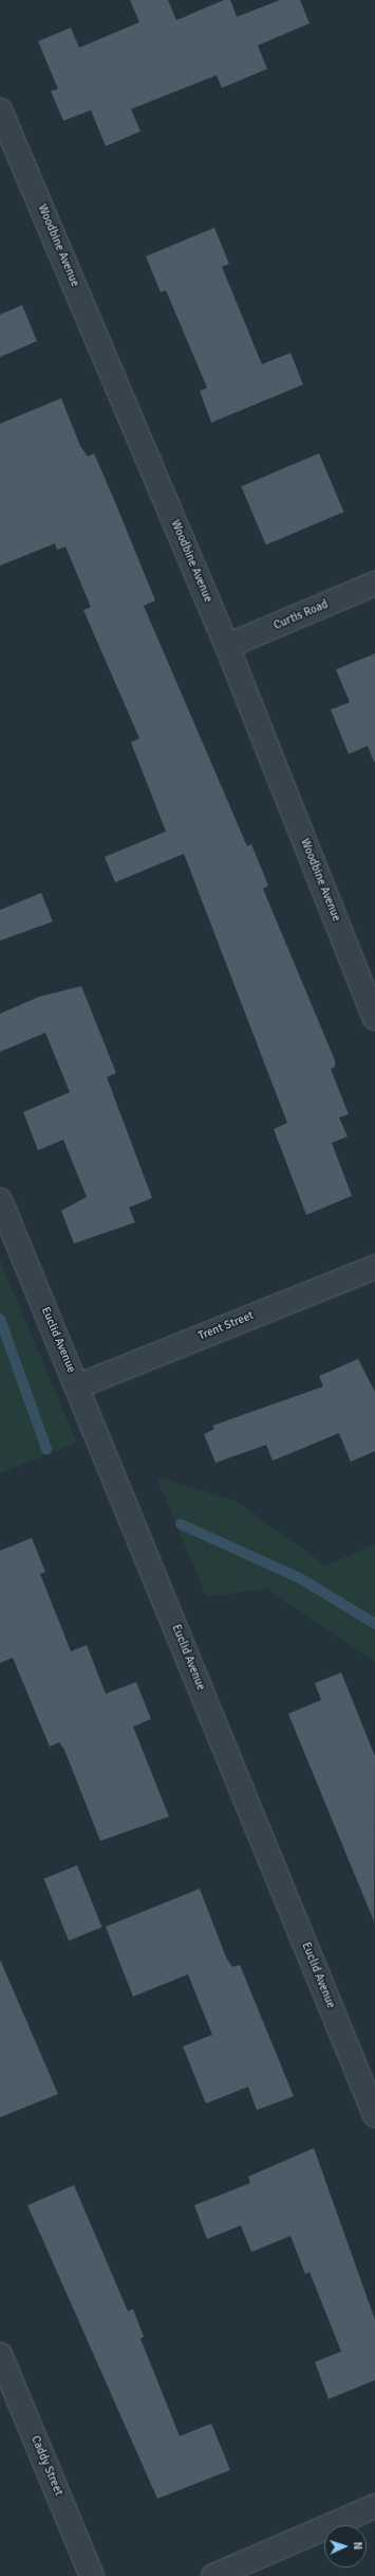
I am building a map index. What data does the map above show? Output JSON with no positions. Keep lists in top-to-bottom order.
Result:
{
  "streets": {
    "street": [
      "Woodbine Avenue",
      "Curtis Road",
      "Trent Street",
      "Euclid Avenue",
      "Caddy Street"
    ]
  },
  "crossings": [
    ["Woodbine Avenue", "Curtis Road"],
    ["Trent Street", "Euclid Avenue"]
  ],
  "north": "right"
}
